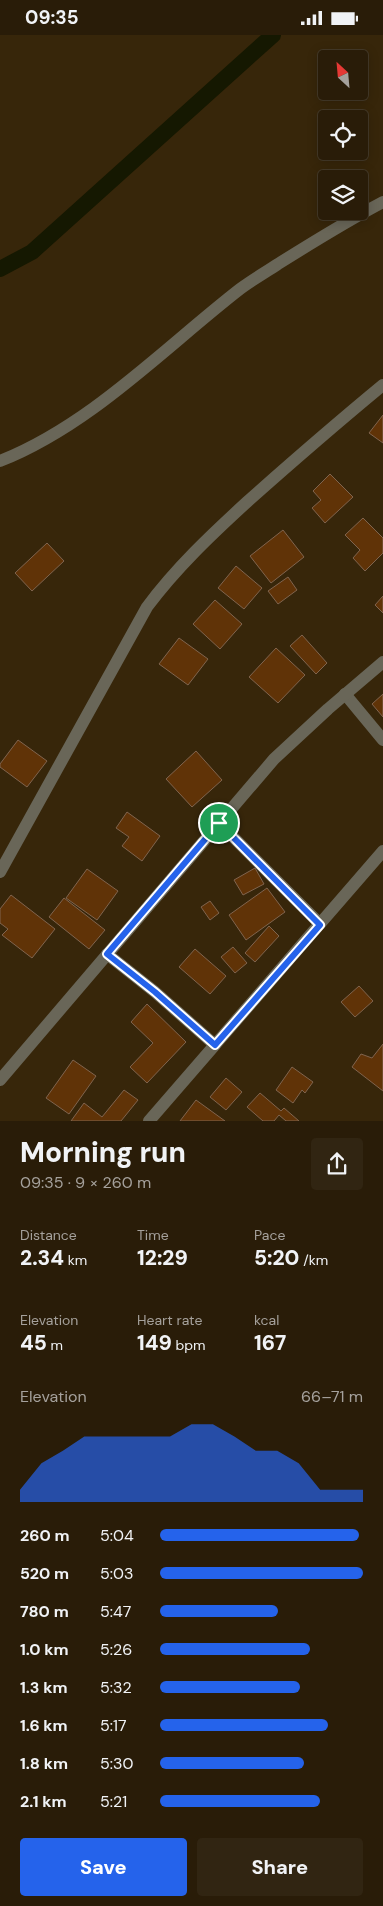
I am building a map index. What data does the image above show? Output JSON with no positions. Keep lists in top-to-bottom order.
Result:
{
  "north": "top left",
  "page": {
    "status": "09:35",
    "heading": ["Morning run", "09:35 · 9 × 260 m"],
    "stats": [
      ["Distance", "2.34 km"],
      ["Time", "12:29"],
      ["Pace", "5:20 /km"],
      ["Elevation", "45 m"],
      ["Heart rate", "149 bpm"],
      ["kcal", "167"]
    ],
    "chart": ["Elevation", "66–71 m"],
    "list": [
      {
        "name": "260 m",
        "note": "5:04"
      },
      {
        "name": "520 m",
        "note": "5:03"
      },
      {
        "name": "780 m",
        "note": "5:47"
      },
      {
        "name": "1.0 km",
        "note": "5:26"
      },
      {
        "name": "1.3 km",
        "note": "5:32"
      },
      {
        "name": "1.6 km",
        "note": "5:17"
      },
      {
        "name": "1.8 km",
        "note": "5:30"
      },
      {
        "name": "2.1 km",
        "note": "5:21"
      }
    ],
    "buttons": ["Save", "Share"]
  }
}
